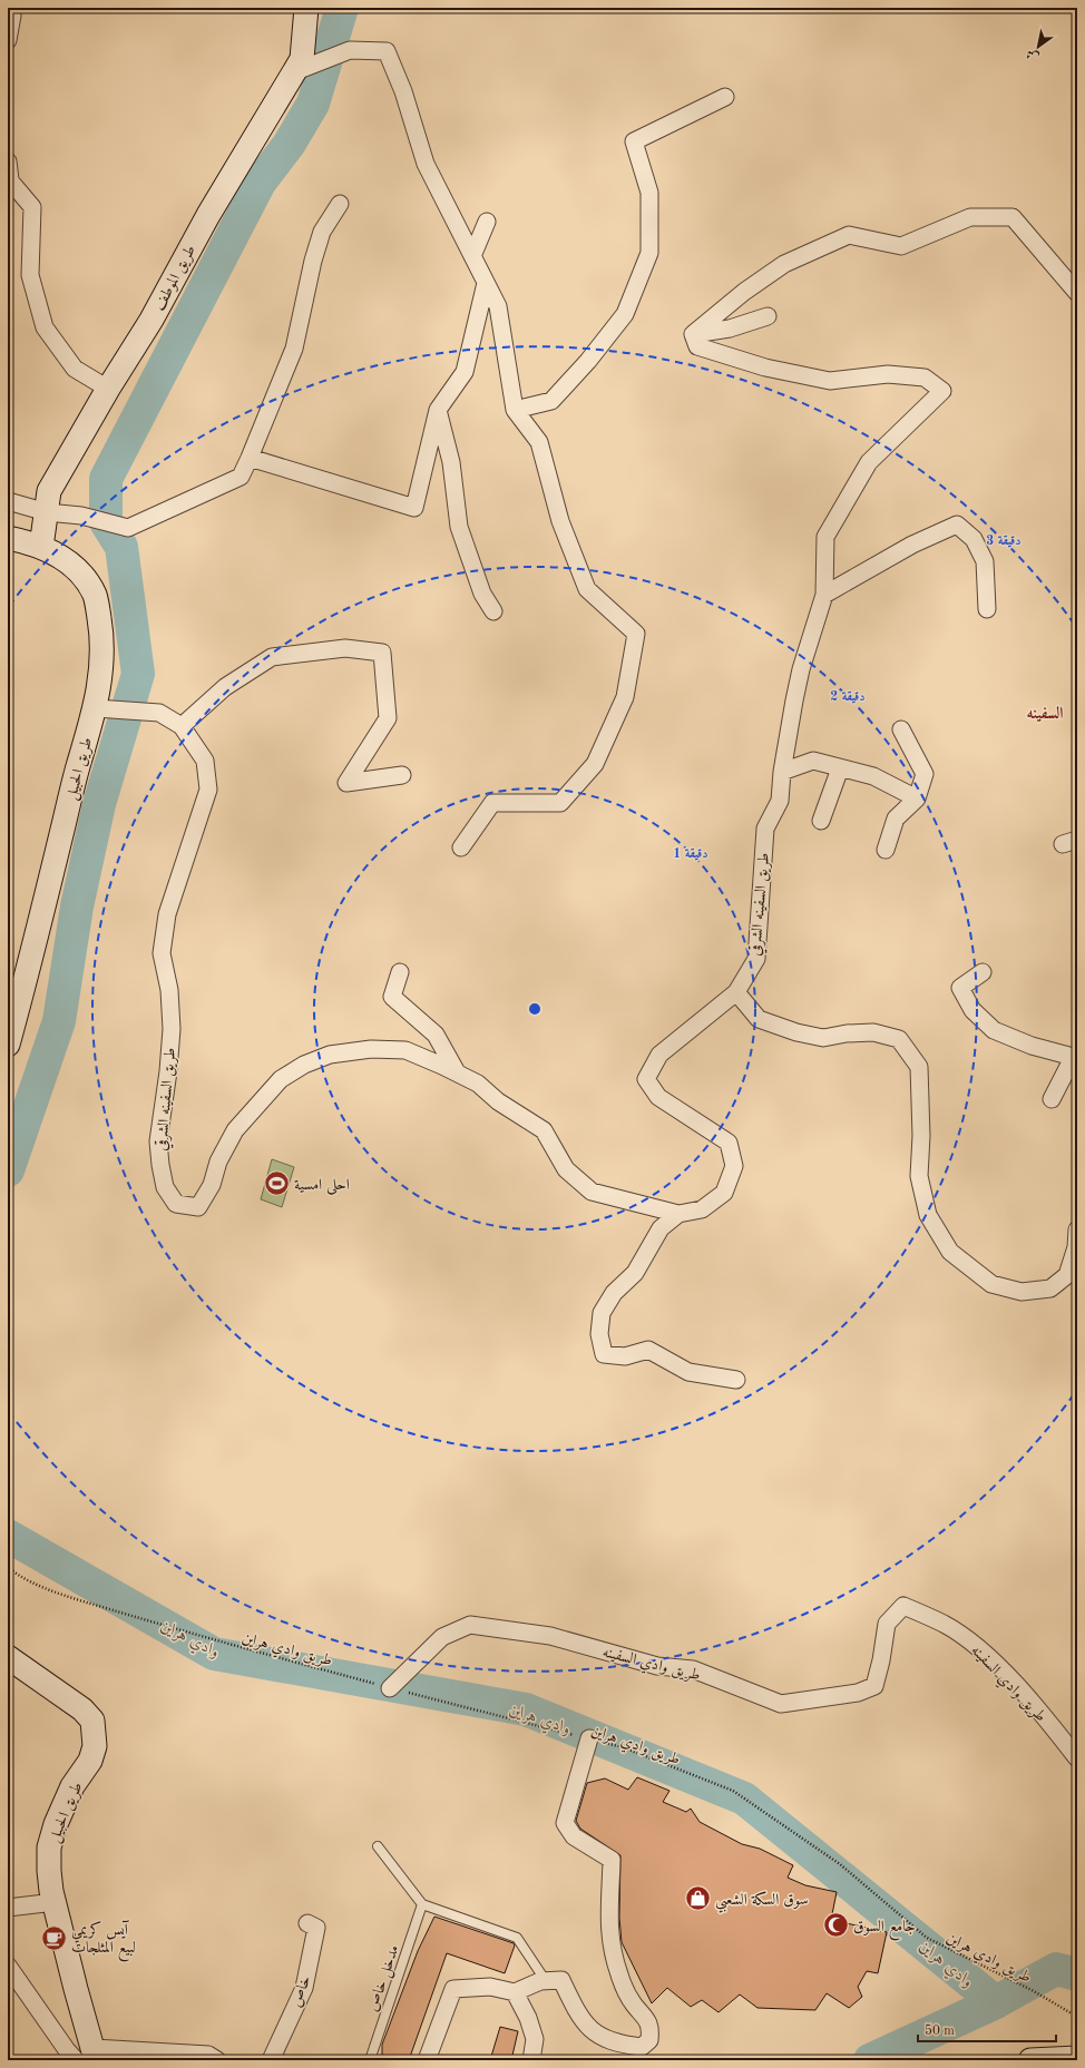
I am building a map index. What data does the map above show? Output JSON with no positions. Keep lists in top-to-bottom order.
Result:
{
  "streets": {
    "street": [
      "طريق الموطف",
      "طريق الحبيل",
      "طريق السفينه الشرقي",
      "طريق وادي السفينه",
      "خاص"
    ],
    "lane": ["مدخل خاص"],
    "path": ["طريق وادي هراين"]
  },
  "crossings": [
    ["طريق الموطف", "طريق الحبيل"],
    ["طريق الحبيل", "طريق السفينه الشرقي"],
    ["طريق وادي هراين", "طريق وادي السفينه"]
  ],
  "districts": ["السفينه"],
  "water": ["وادي هراين"],
  "places": {
    "sports": ["احلى امسية"],
    "shop": ["سوق السكة الشعبي"],
    "mosque": ["جامع السوق"],
    "cafe": ["آيس كريمي لبيع المثلجات"]
  },
  "scale_bar": "50 m",
  "north": "bottom left",
  "rings": ["3 دقيقة", "2 دقيقة", "1 دقيقة"]
}
